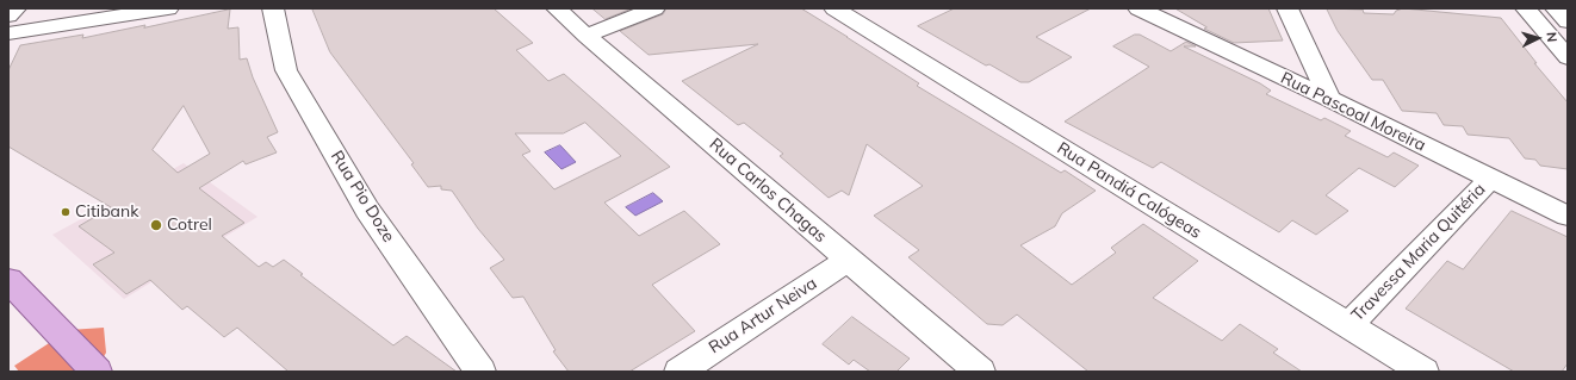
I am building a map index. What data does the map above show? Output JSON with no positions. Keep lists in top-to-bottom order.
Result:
{
  "streets": {
    "street": [
      "Rua Pascoal Moreira",
      "Rua Carlos Chagas",
      "Rua Pandiá Calógeas",
      "Rua Pio Doze",
      "Travessa Maria Quitéria",
      "Rua Artur Neiva"
    ]
  },
  "crossings": [
    ["Rua Pascoal Moreira", "Travessa Maria Quitéria"],
    ["Rua Carlos Chagas", "Rua Artur Neiva"],
    ["Rua Pandiá Calógeas", "Travessa Maria Quitéria"]
  ],
  "places": ["Citibank", "Cotrel"],
  "north": "right"
}
